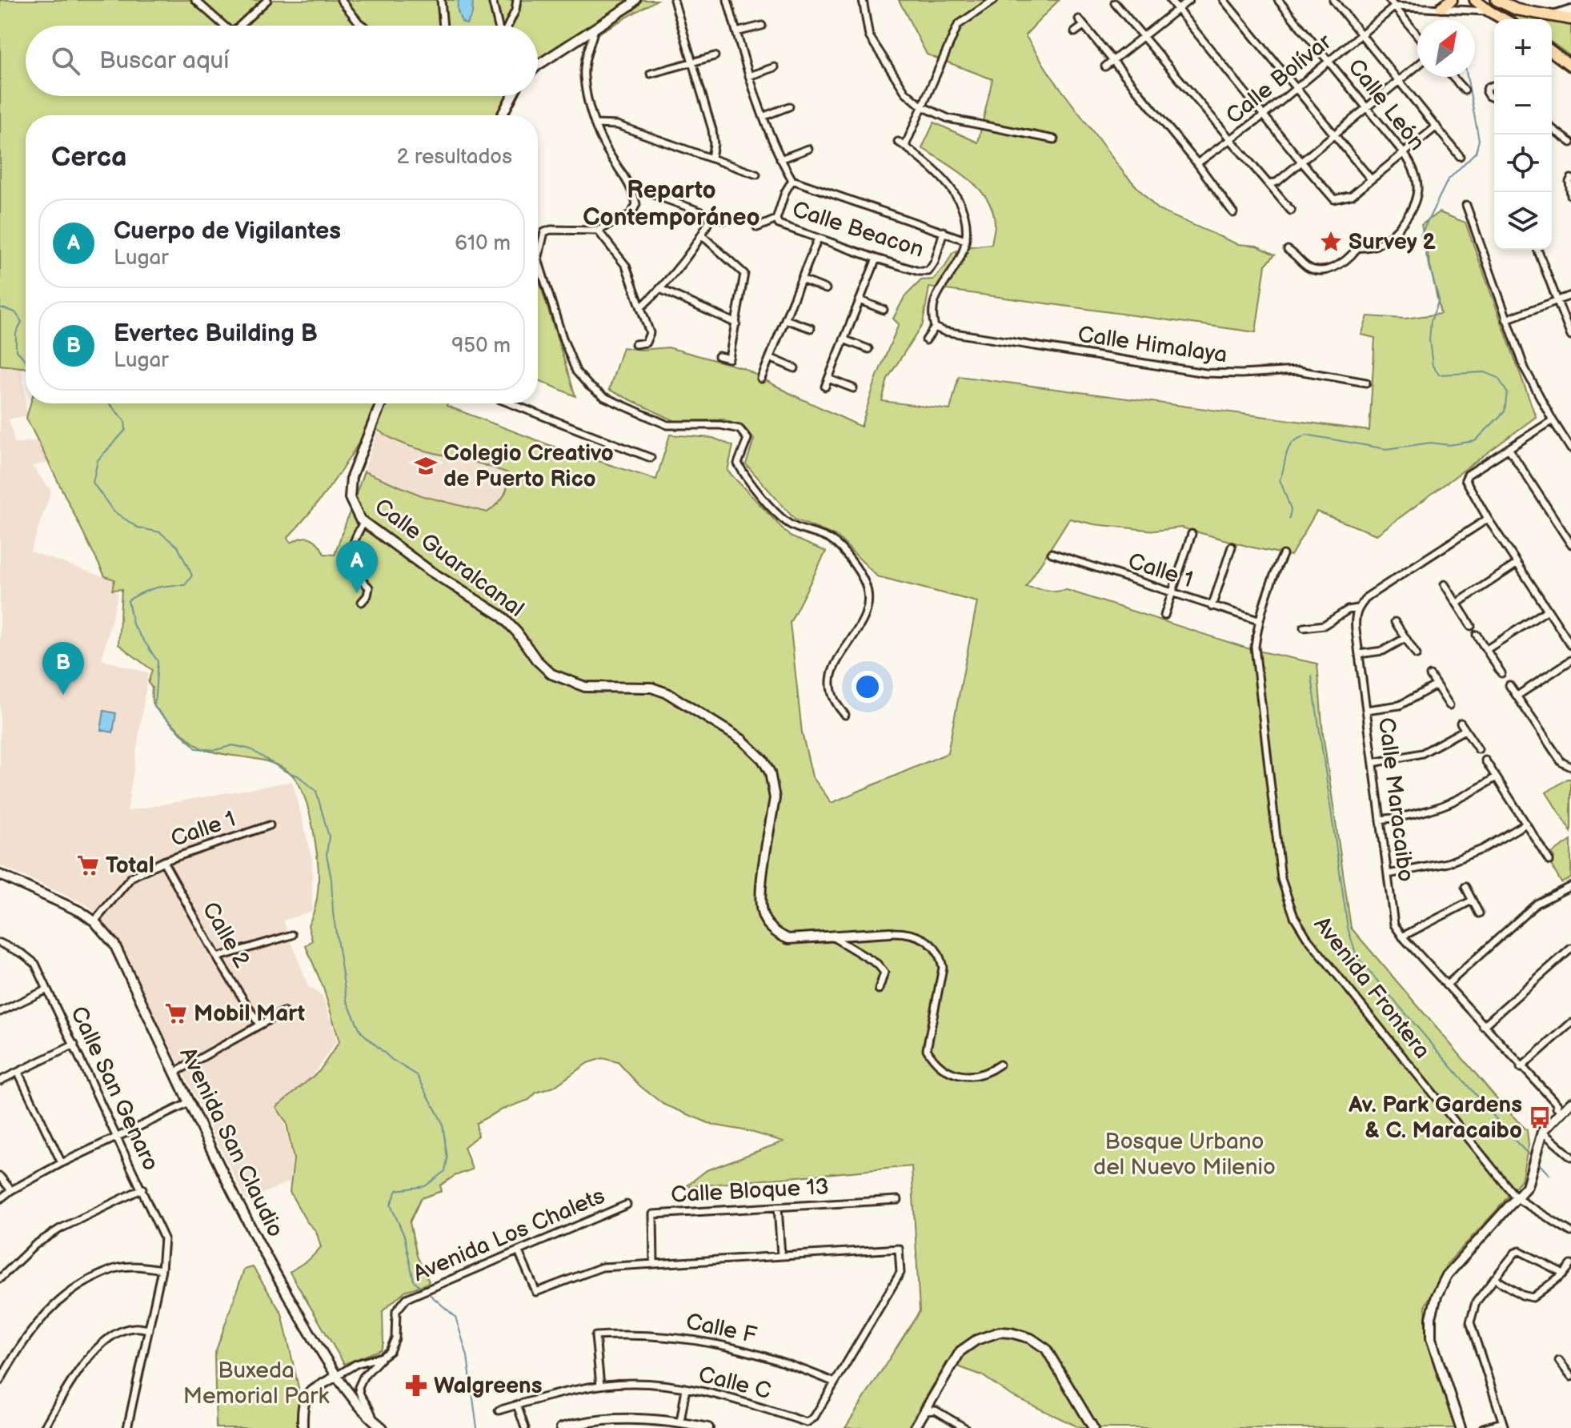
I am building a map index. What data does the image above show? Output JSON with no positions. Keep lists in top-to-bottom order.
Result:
{
  "streets": {
    "street": [
      "Calle Bolívar",
      "Calle León",
      "Calle Beacon",
      "Calle Himalaya",
      "Calle Guaralcanal",
      "Calle 1",
      "Calle Maracaibo",
      "Calle 2",
      "Avenida Frontera",
      "Calle San Genaro",
      "Avenida San Claudio",
      "Calle Bloque 13",
      "Avenida Los Chalets",
      "Calle F",
      "Calle C"
    ]
  },
  "crossings": [
    ["Calle Bolívar", "Calle León"],
    ["Calle 1", "Calle 2"],
    ["Calle 1", "Avenida Frontera"],
    ["Calle 1", "Avenida San Claudio"],
    ["Avenida San Claudio", "Avenida Los Chalets"],
    ["Calle F", "Calle C"]
  ],
  "districts": ["Reparto Contemporáneo"],
  "parks": ["Bosque Urbano del Nuevo Milenio", "Buxeda Memorial Park"],
  "places": {
    "place": ["Survey 2"],
    "school or university": ["Colegio Creativo de Puerto Rico"],
    "supermarket": ["Total", "Mobil Mart"],
    "bus stop": ["Av. Park Gardens & C. Maracaibo"],
    "pharmacy": ["Walgreens"]
  },
  "north": "top right",
  "page": {
    "map_buttons": ["+", "−"],
    "search": "Buscar aquí",
    "heading": ["Cerca", "2 resultados"],
    "list": [
      {
        "mark": "A",
        "name": "Cuerpo de Vigilantes",
        "note": "Lugar",
        "value": "610 m"
      },
      {
        "mark": "B",
        "name": "Evertec Building B",
        "note": "Lugar",
        "value": "950 m"
      }
    ],
    "pins": ["A", "B"]
  }
}
